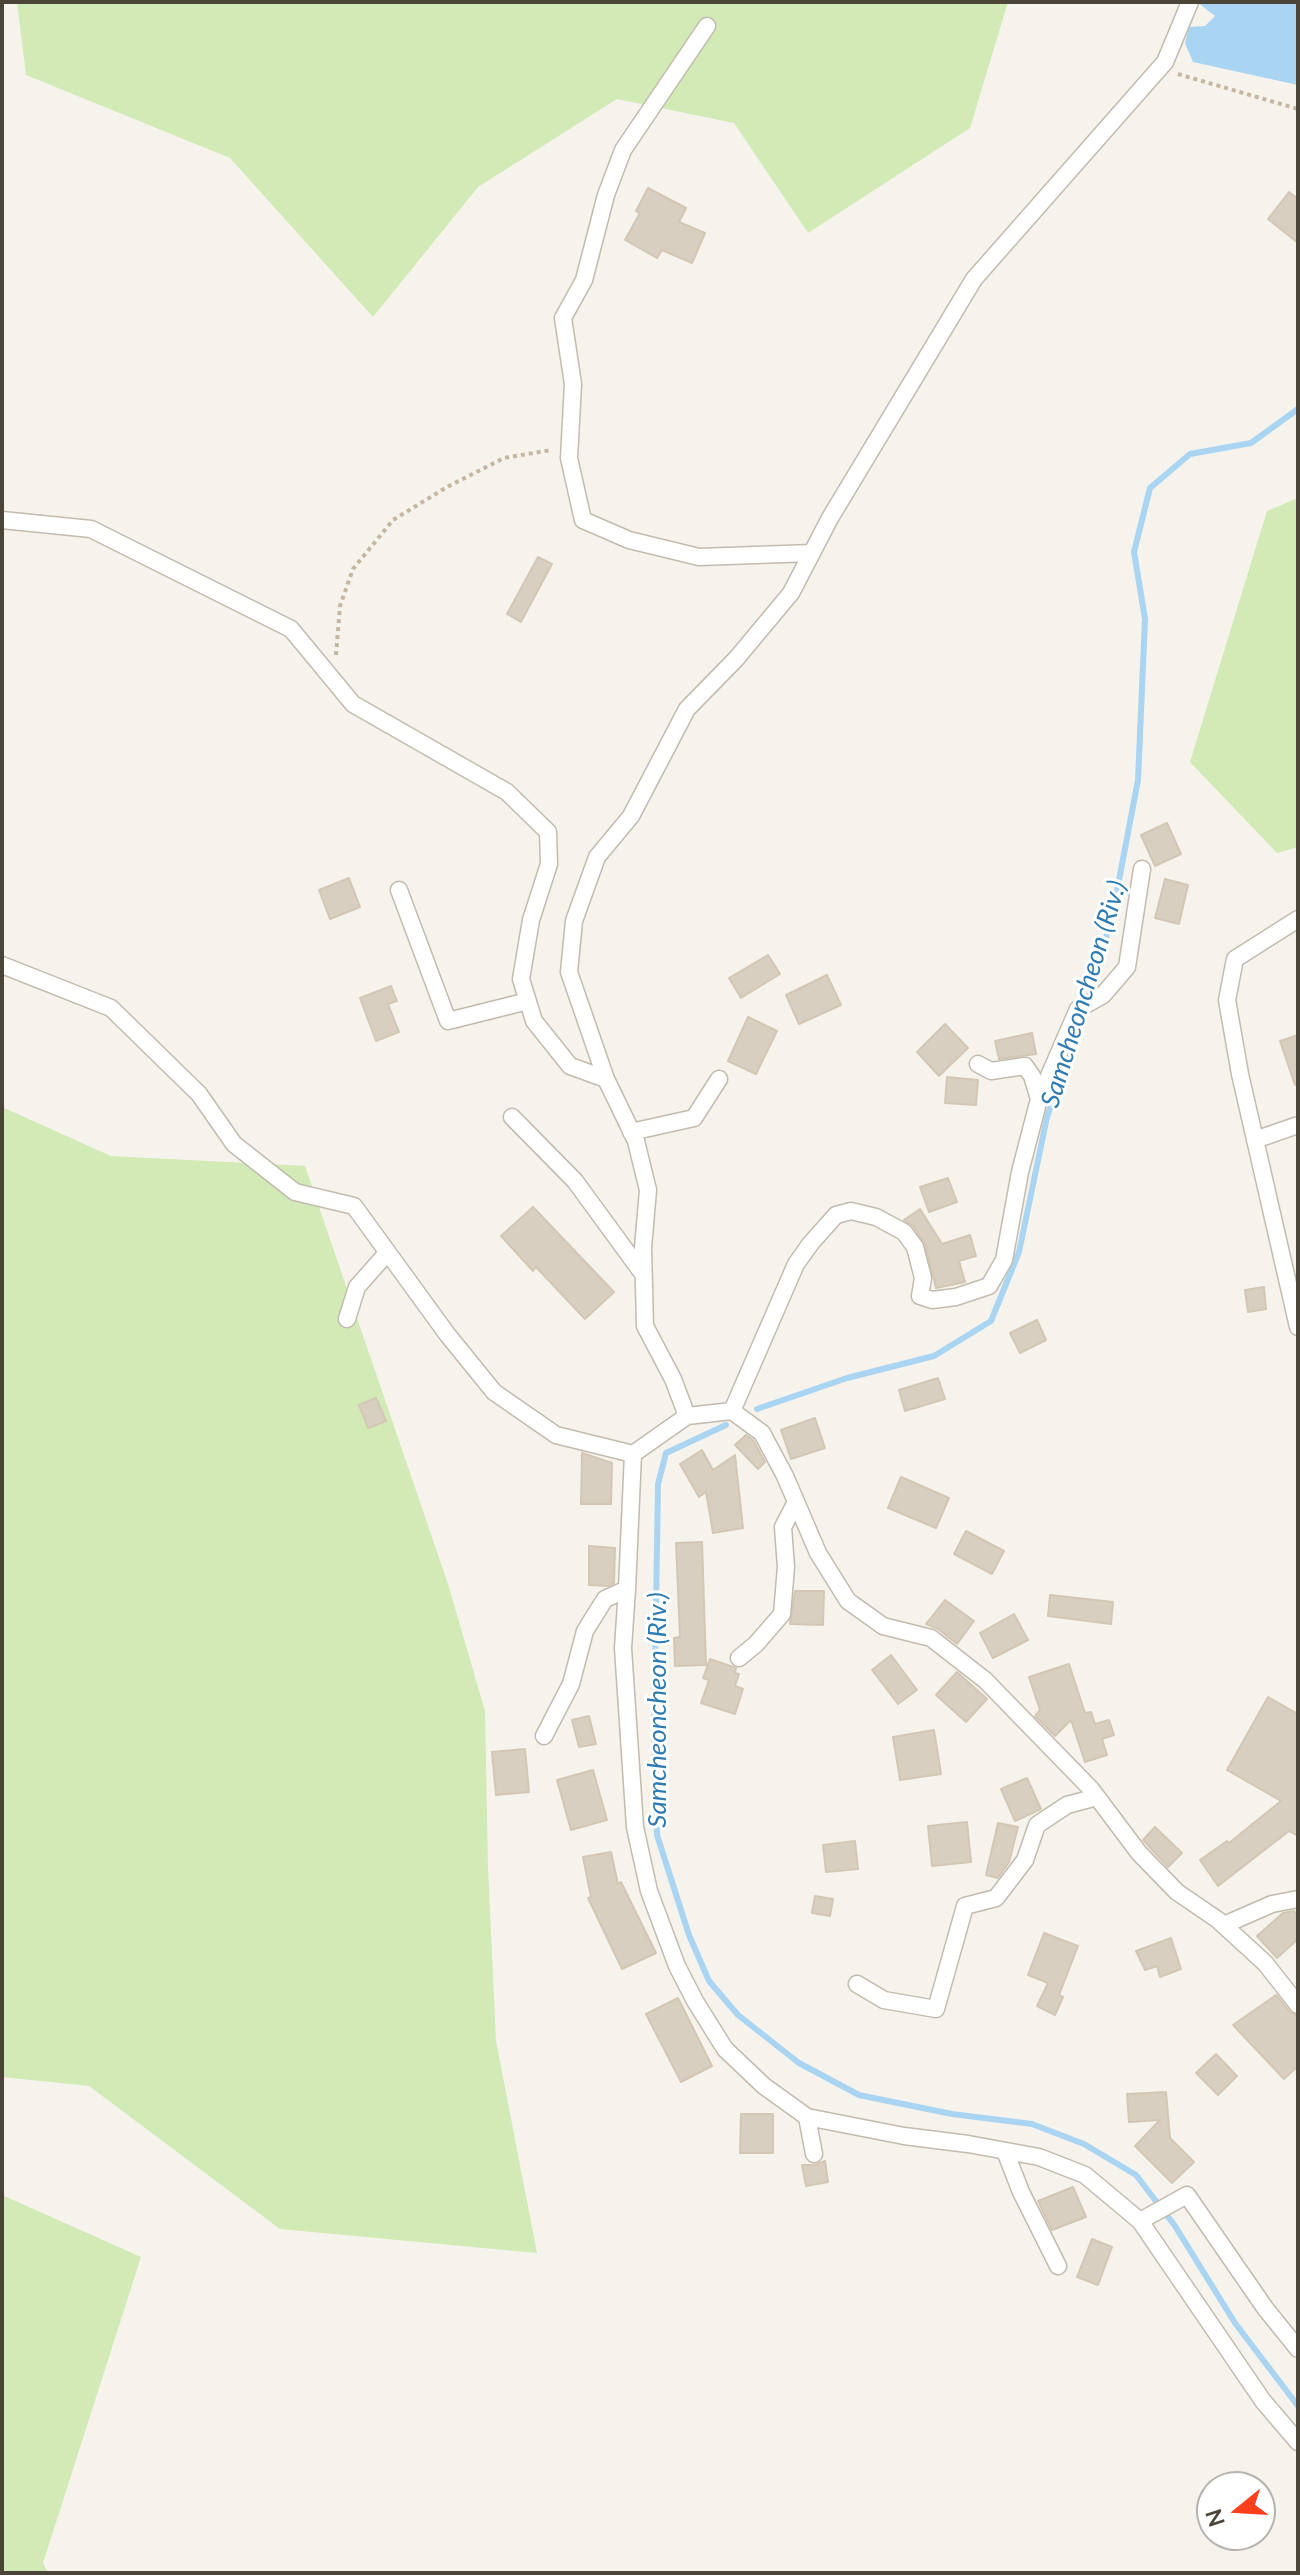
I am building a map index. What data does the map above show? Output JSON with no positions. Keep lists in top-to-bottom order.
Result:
{
  "water": ["Samcheoncheon (Riv.)"],
  "north": "left"
}
